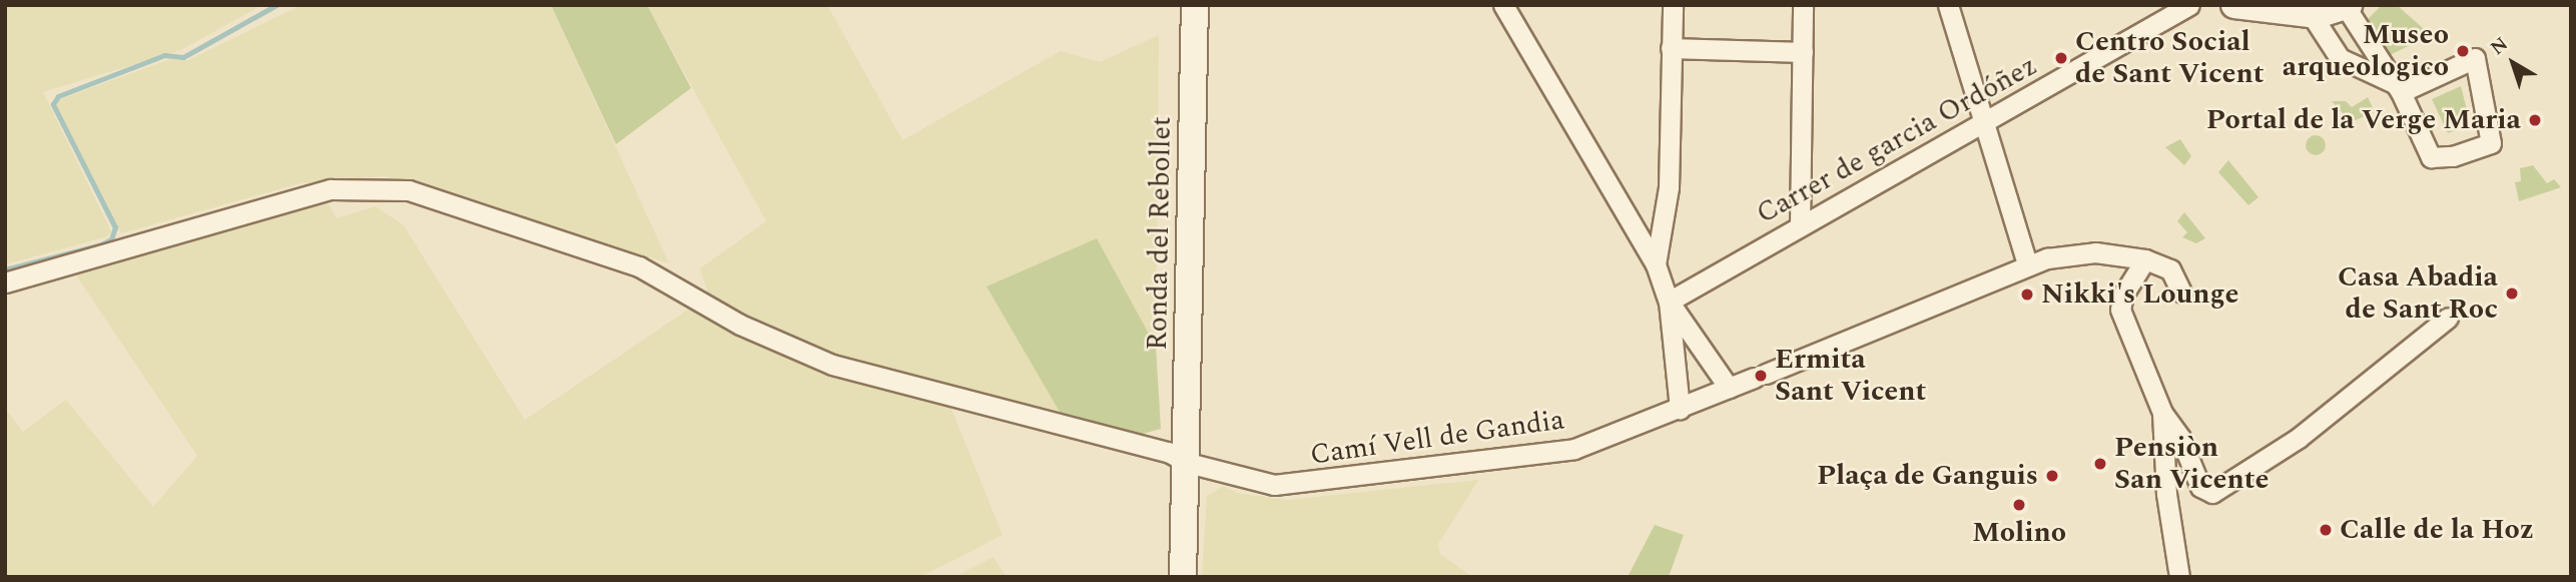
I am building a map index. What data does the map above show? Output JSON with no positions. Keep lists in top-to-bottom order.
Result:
{
  "streets": {
    "street": ["Carrer de garcia Ordóñez", "Ronda del Rebollet", "Camí Vell de Gandia"]
  },
  "crossings": [
    ["Ronda del Rebollet", "Camí Vell de Gandia"]
  ],
  "places": [
    "Museo arqueologico",
    "Centro Social de Sant Vicent",
    "Portal de la Verge Maria",
    "Casa Abadia de Sant Roc",
    "Nikki's Lounge",
    "Ermita Sant Vicent",
    "Pensiòn San Vicente",
    "Plaça de Ganguis",
    "Molino",
    "Calle de la Hoz"
  ],
  "north": "top left"
}
